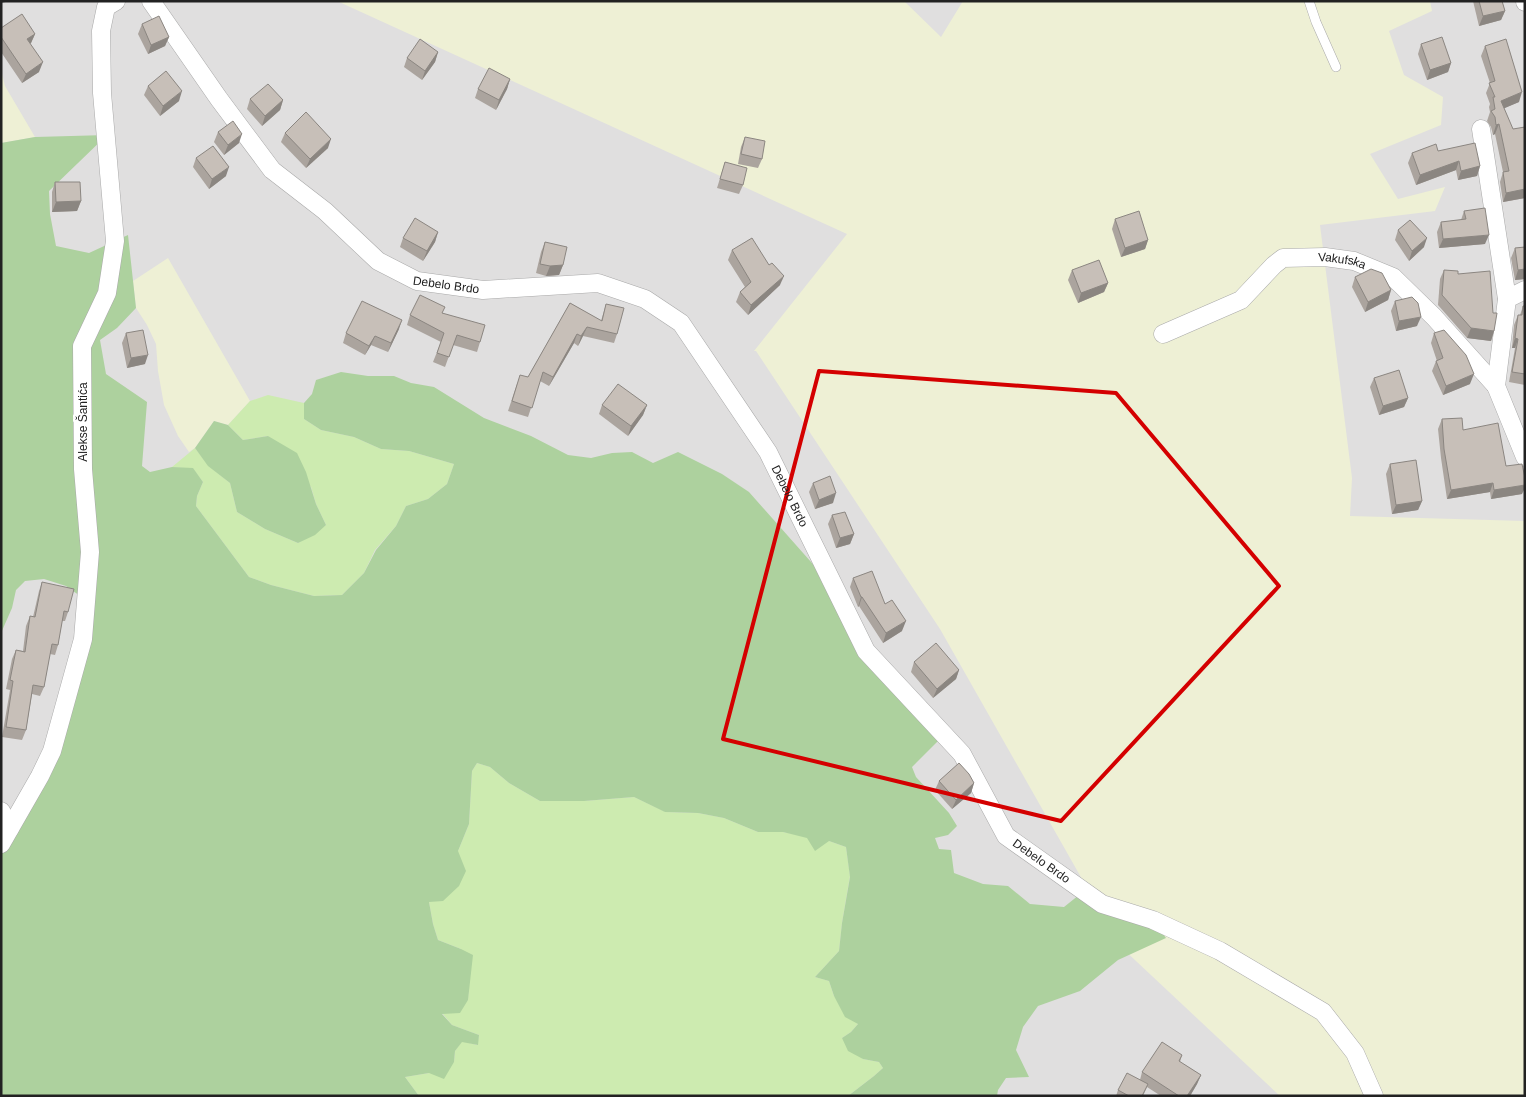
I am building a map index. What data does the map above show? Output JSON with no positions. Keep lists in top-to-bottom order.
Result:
{
  "streets": {
    "street": ["Vakufska", "Debelo Brdo", "Alekse Šantića"]
  }
}
